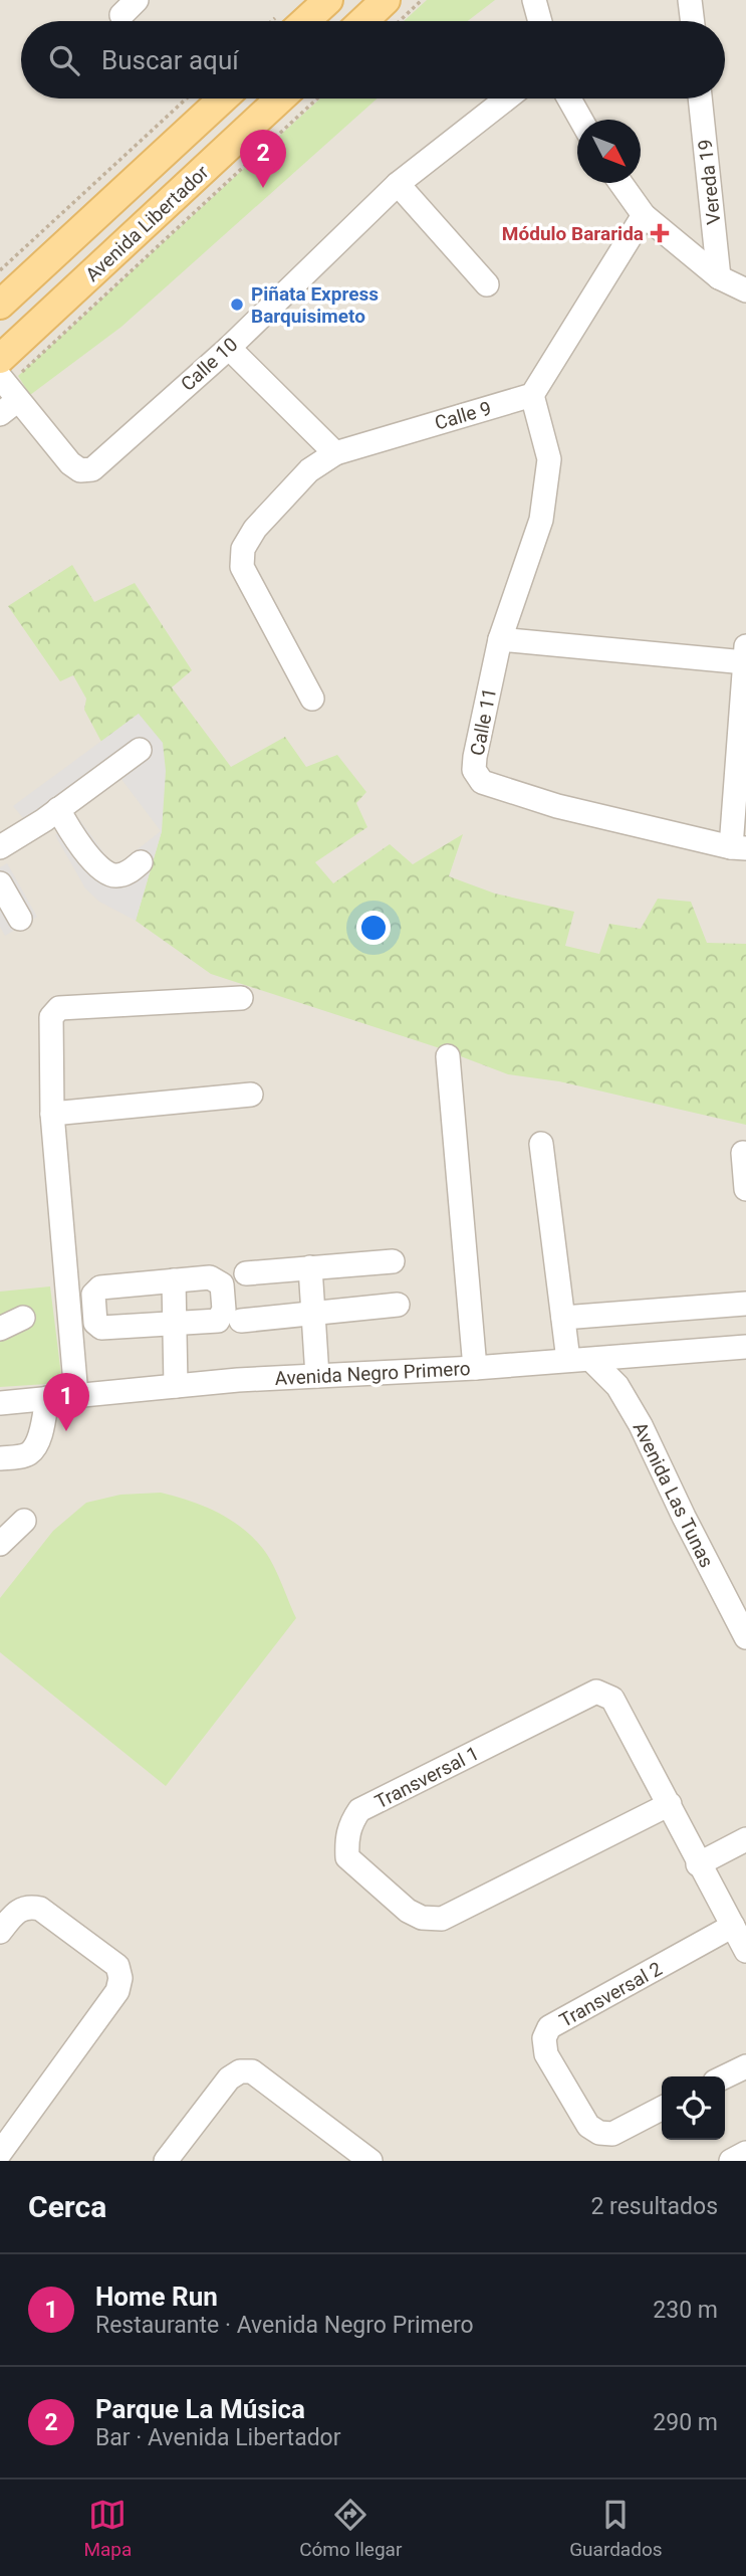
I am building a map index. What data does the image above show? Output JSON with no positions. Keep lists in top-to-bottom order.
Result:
{
  "streets": {
    "main road": ["Avenida Libertador"],
    "street": [
      "Vereda 19",
      "Calle 10",
      "Calle 9",
      "Calle 11",
      "Avenida Negro Primero",
      "Avenida Las Tunas",
      "Transversal 1",
      "Transversal 2"
    ]
  },
  "crossings": [
    ["Calle 9", "Calle 11"],
    ["Avenida Negro Primero", "Avenida Las Tunas"]
  ],
  "places": {
    "health": ["Módulo Bararida"],
    "other": ["Piñata Express Barquisimeto"]
  },
  "north": "bottom right",
  "page": {
    "search": "Buscar aquí",
    "pins": ["2", "1"],
    "heading": ["Cerca", "2 resultados"],
    "list": [
      {
        "mark": "1",
        "name": "Home Run",
        "note": "Restaurante · Avenida Negro Primero",
        "value": "230 m"
      },
      {
        "mark": "2",
        "name": "Parque La Música",
        "note": "Bar · Avenida Libertador",
        "value": "290 m"
      }
    ],
    "nav": ["Mapa", "Cómo llegar", "Guardados"]
  }
}
